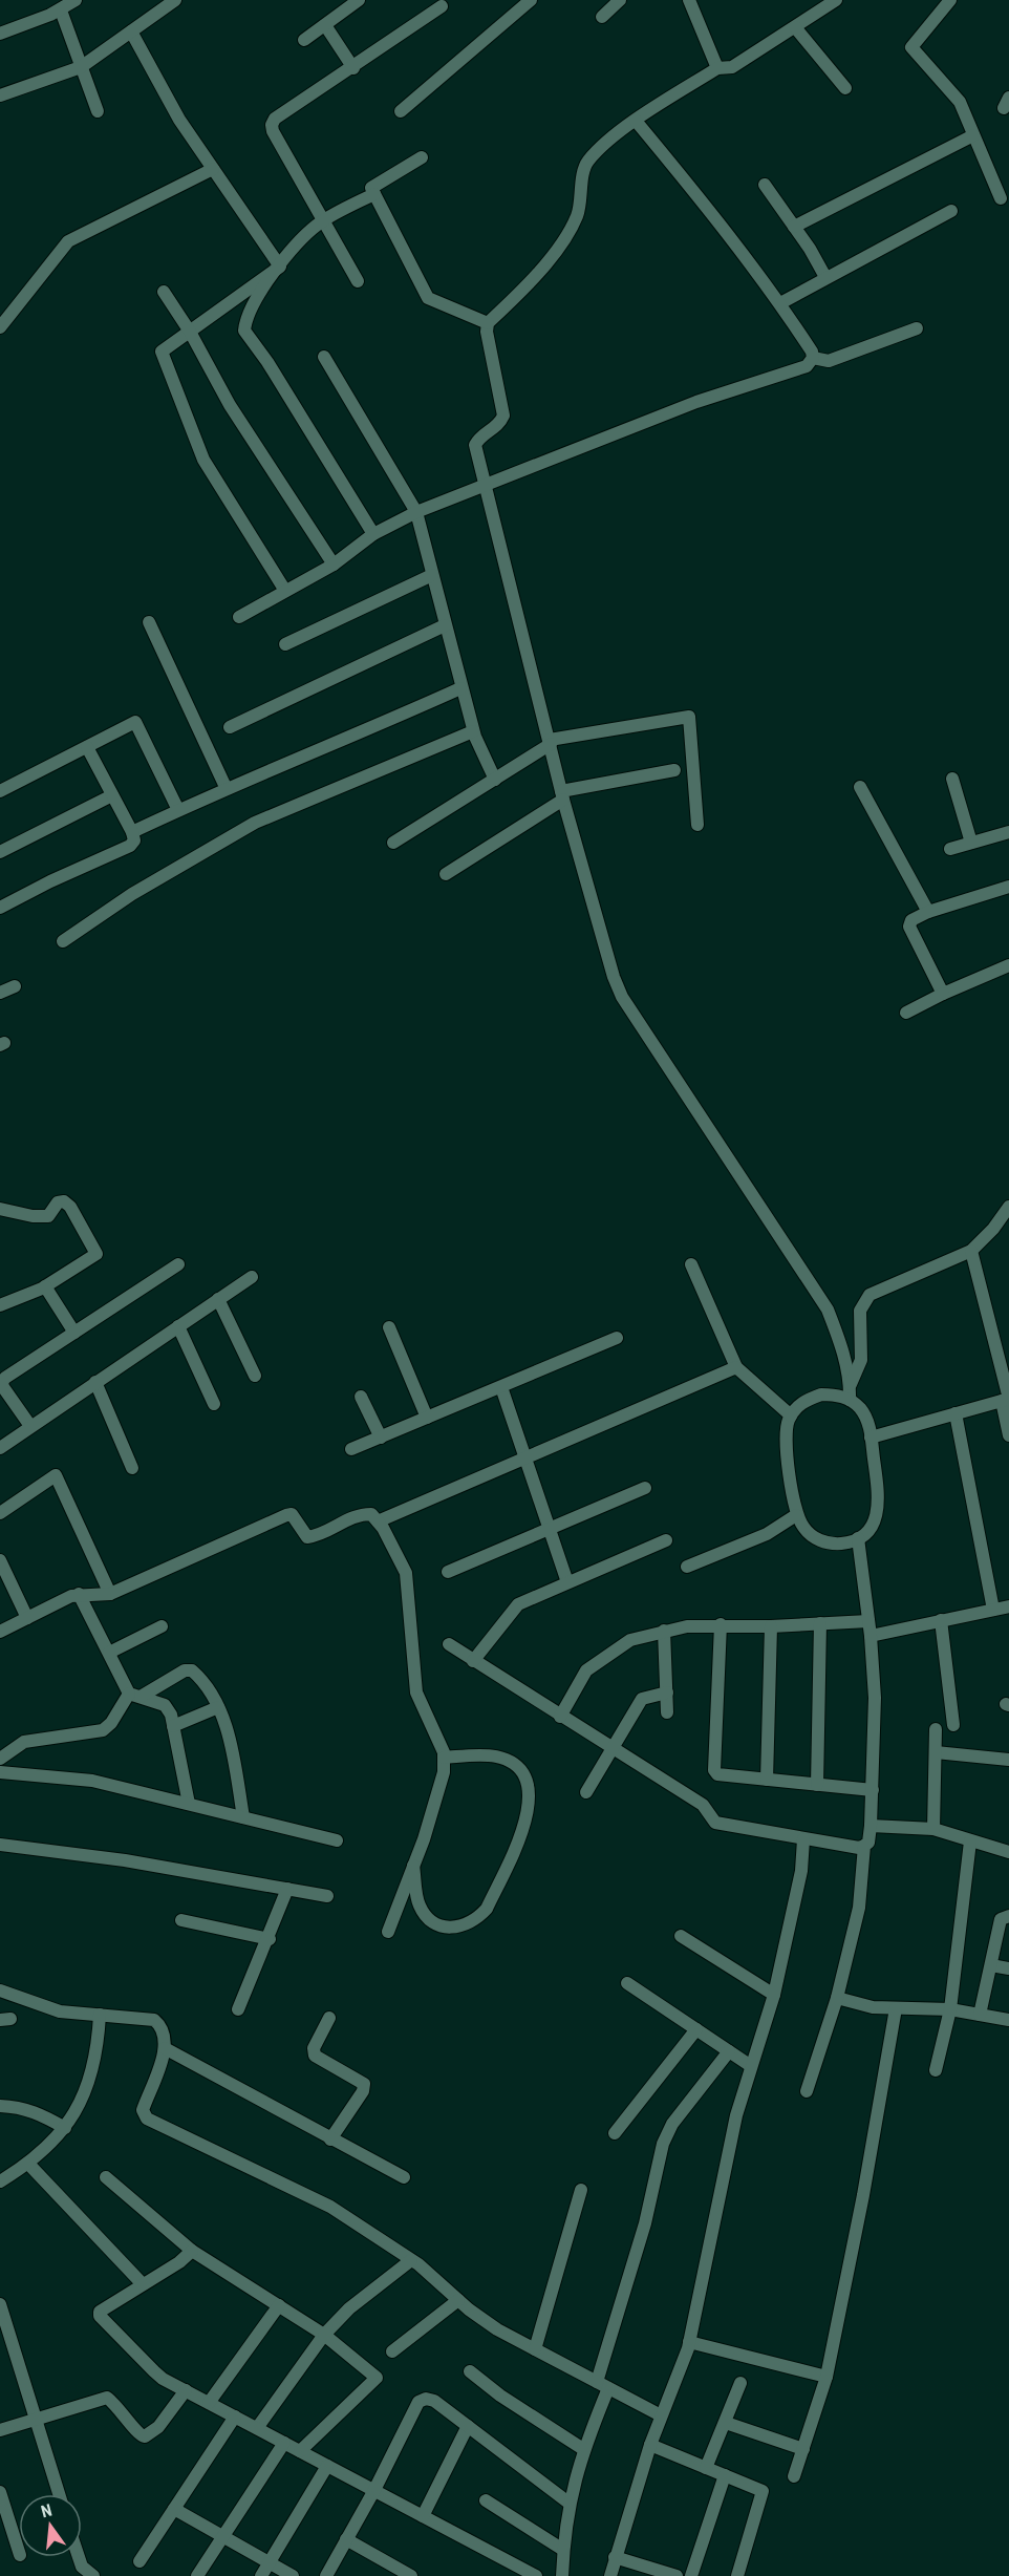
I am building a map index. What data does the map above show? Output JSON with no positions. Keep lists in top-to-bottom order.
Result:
{
  "north": "top"
}
